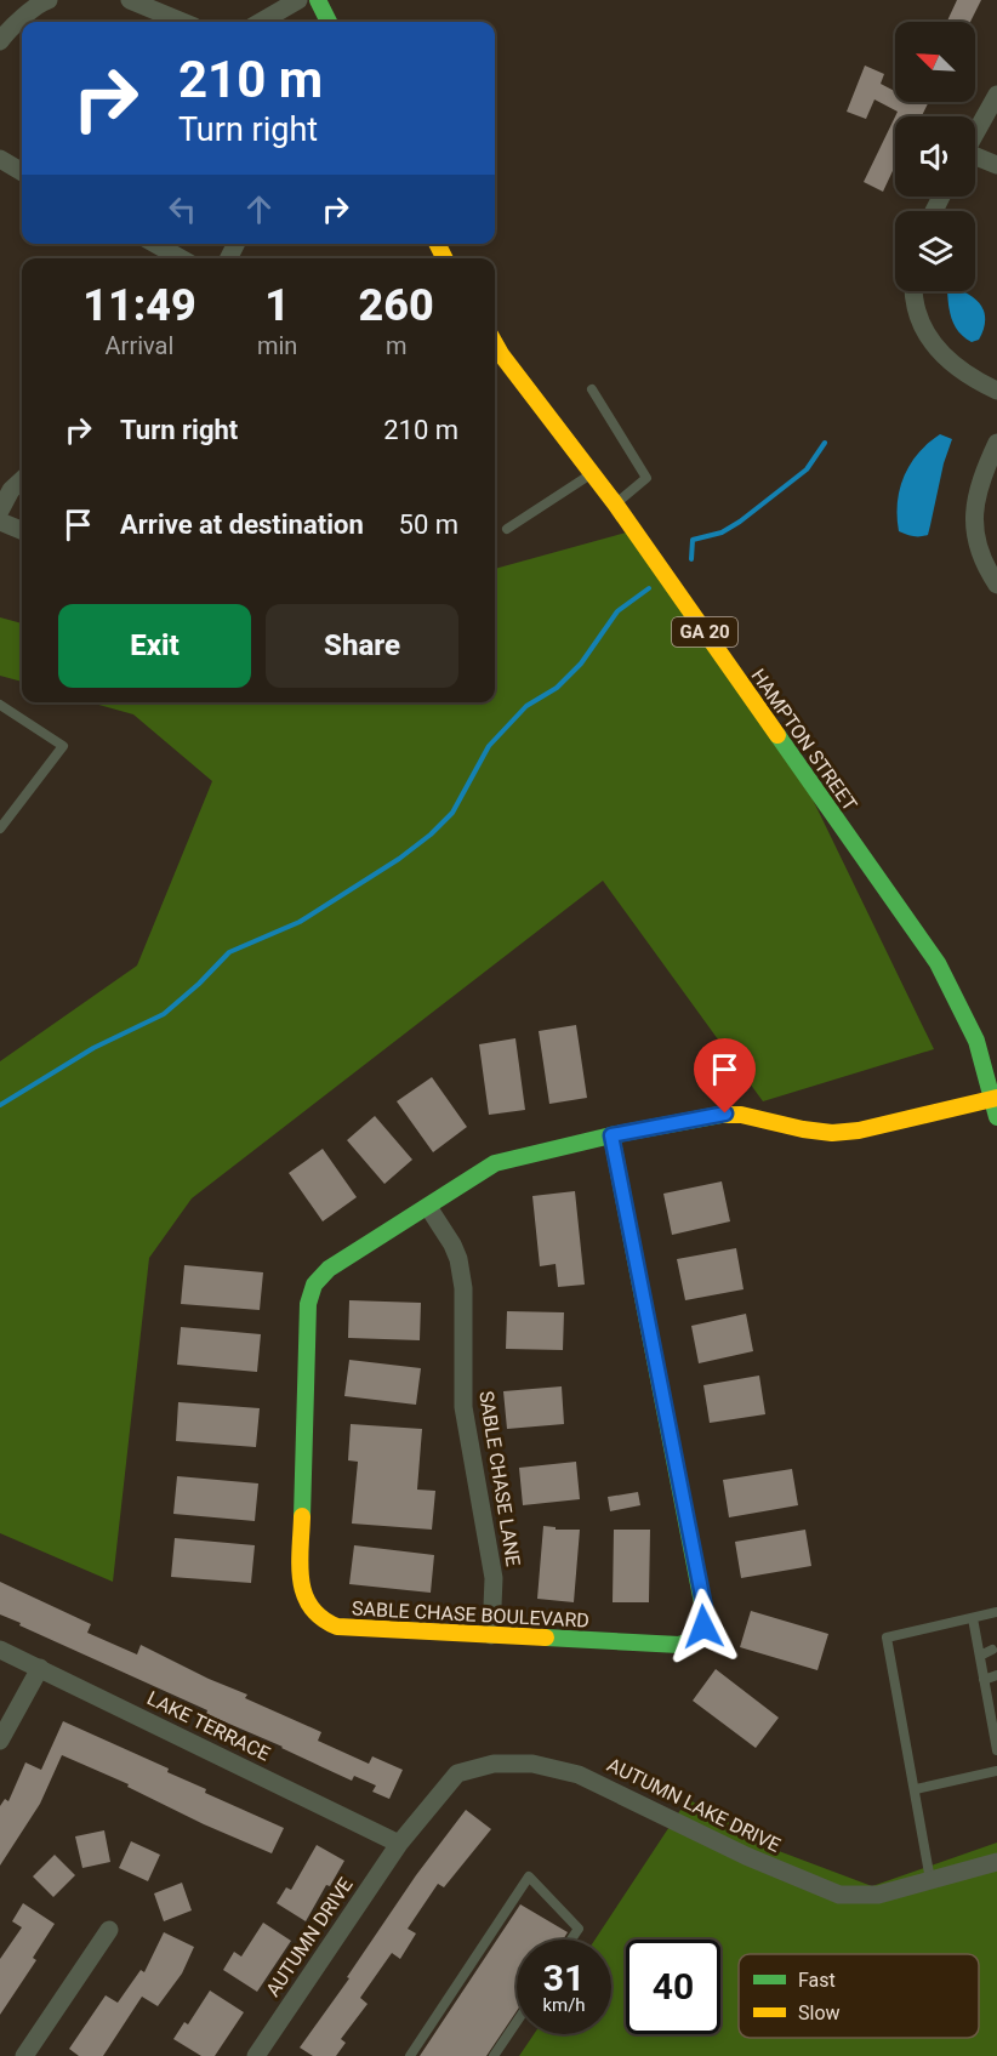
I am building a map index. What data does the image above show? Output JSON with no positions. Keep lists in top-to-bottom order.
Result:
{
  "streets": {
    "street": [
      "GA 20",
      "HAMPTON STREET",
      "SABLE CHASE LANE",
      "SABLE CHASE BOULEVARD",
      "LAKE TERRACE",
      "AUTUMN LAKE DRIVE",
      "AUTUMN DRIVE"
    ]
  },
  "crossings": [
    ["HAMPTON STREET", "SABLE CHASE BOULEVARD"],
    ["SABLE CHASE LANE", "SABLE CHASE BOULEVARD"],
    ["LAKE TERRACE", "AUTUMN LAKE DRIVE"],
    ["LAKE TERRACE", "AUTUMN DRIVE"],
    ["AUTUMN LAKE DRIVE", "AUTUMN DRIVE"]
  ],
  "legend": ["Fast", "Slow"],
  "north": "top left",
  "page": {
    "turn": ["210 m", "Turn right"],
    "eta": [
      "11:49",
      "Arrival",
      "1",
      "min",
      "260",
      "m"
    ],
    "list": [
      {
        "name": "Turn right",
        "value": "210 m"
      },
      {
        "name": "Arrive at destination",
        "value": "50 m"
      }
    ],
    "buttons": ["Exit", "Share"],
    "speed": "31 km/h",
    "limit": "40"
  }
}
